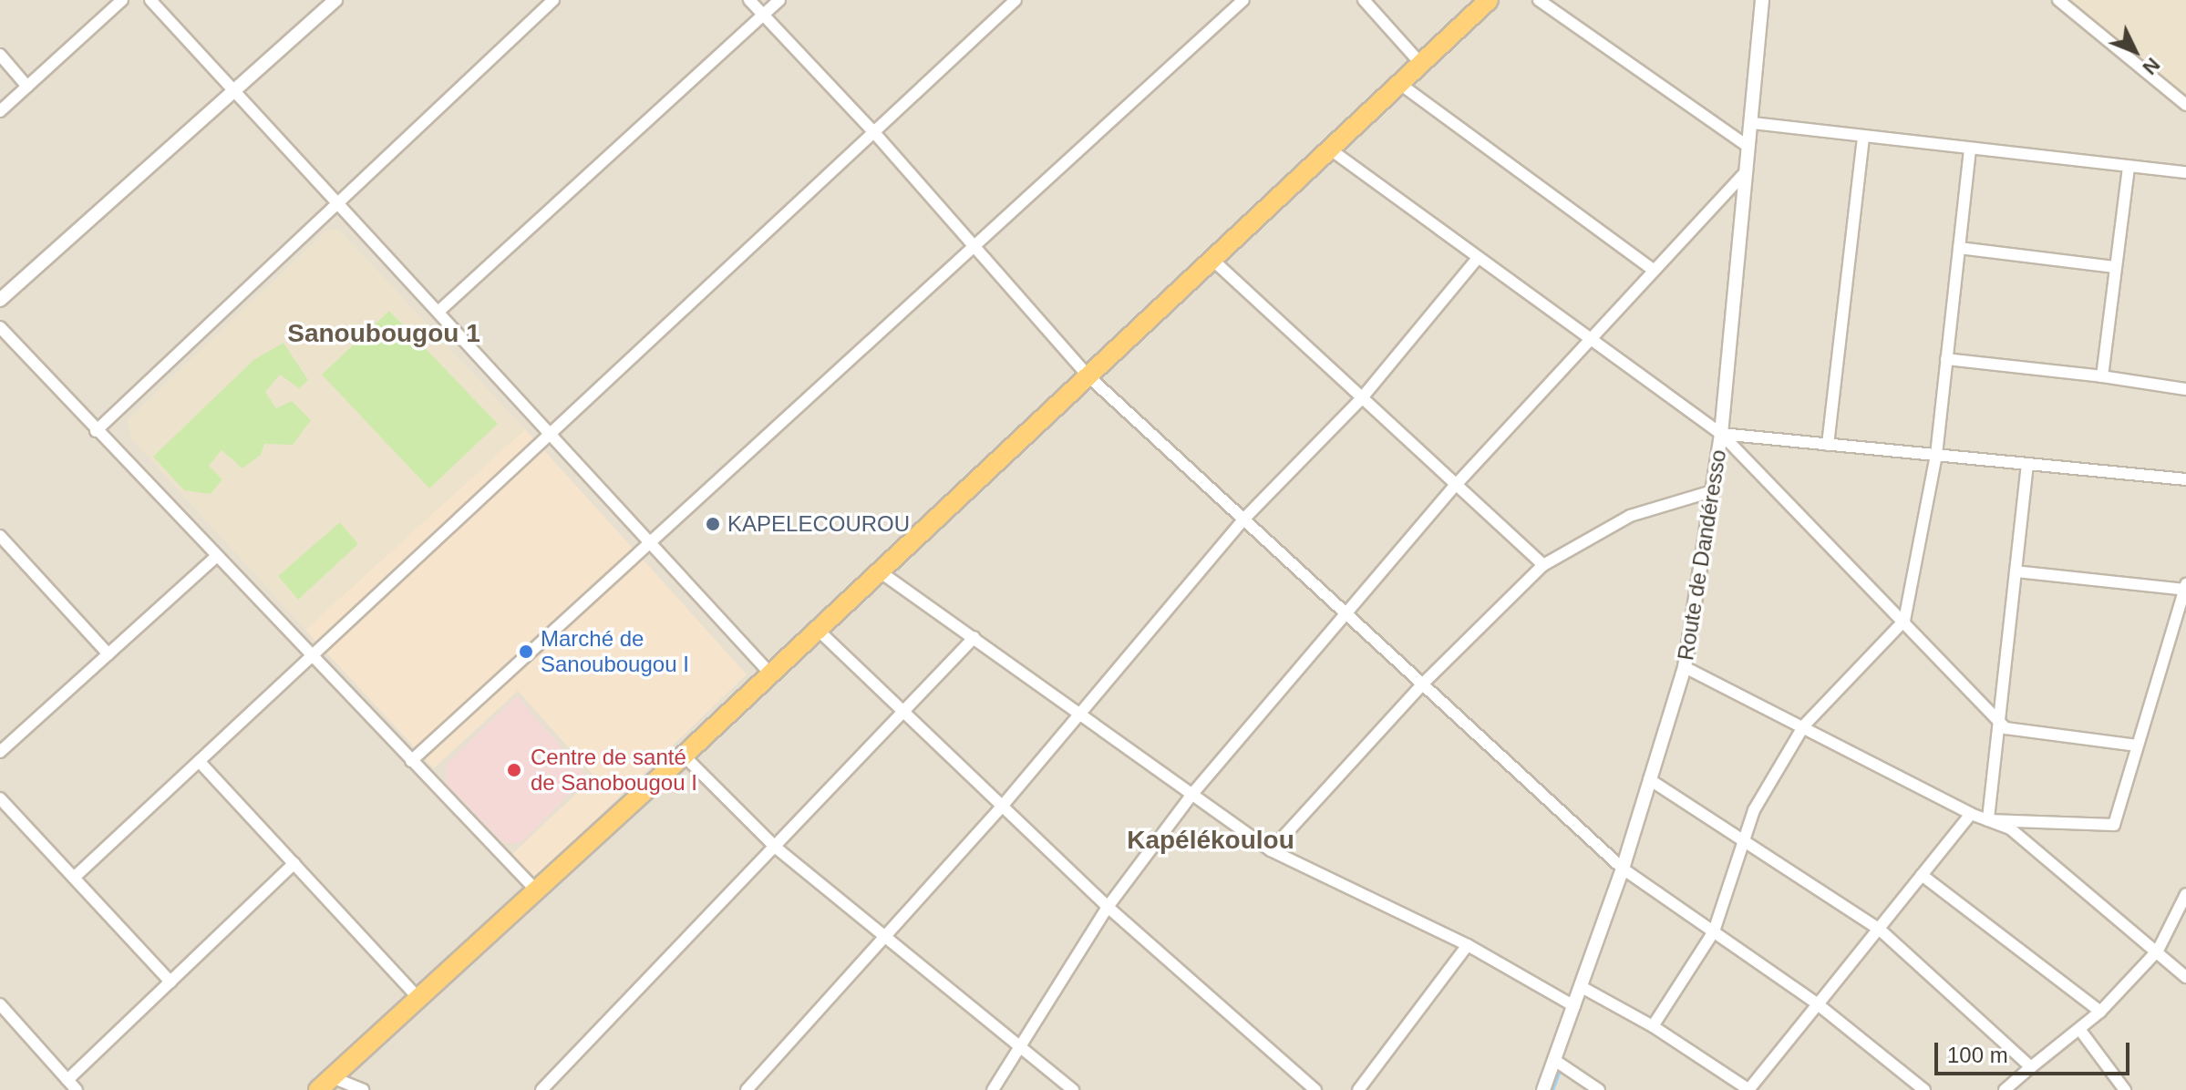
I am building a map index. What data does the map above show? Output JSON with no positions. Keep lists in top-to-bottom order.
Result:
{
  "streets": {
    "street": ["Route de Dandéresso"]
  },
  "districts": ["Sanoubougou 1", "Kapélékoulou"],
  "places": ["KAPELECOUROU", "Marché de Sanoubougou I", "Centre de santé de Sanobougou I"],
  "scale_bar": "100 m",
  "north": "bottom right"
}
